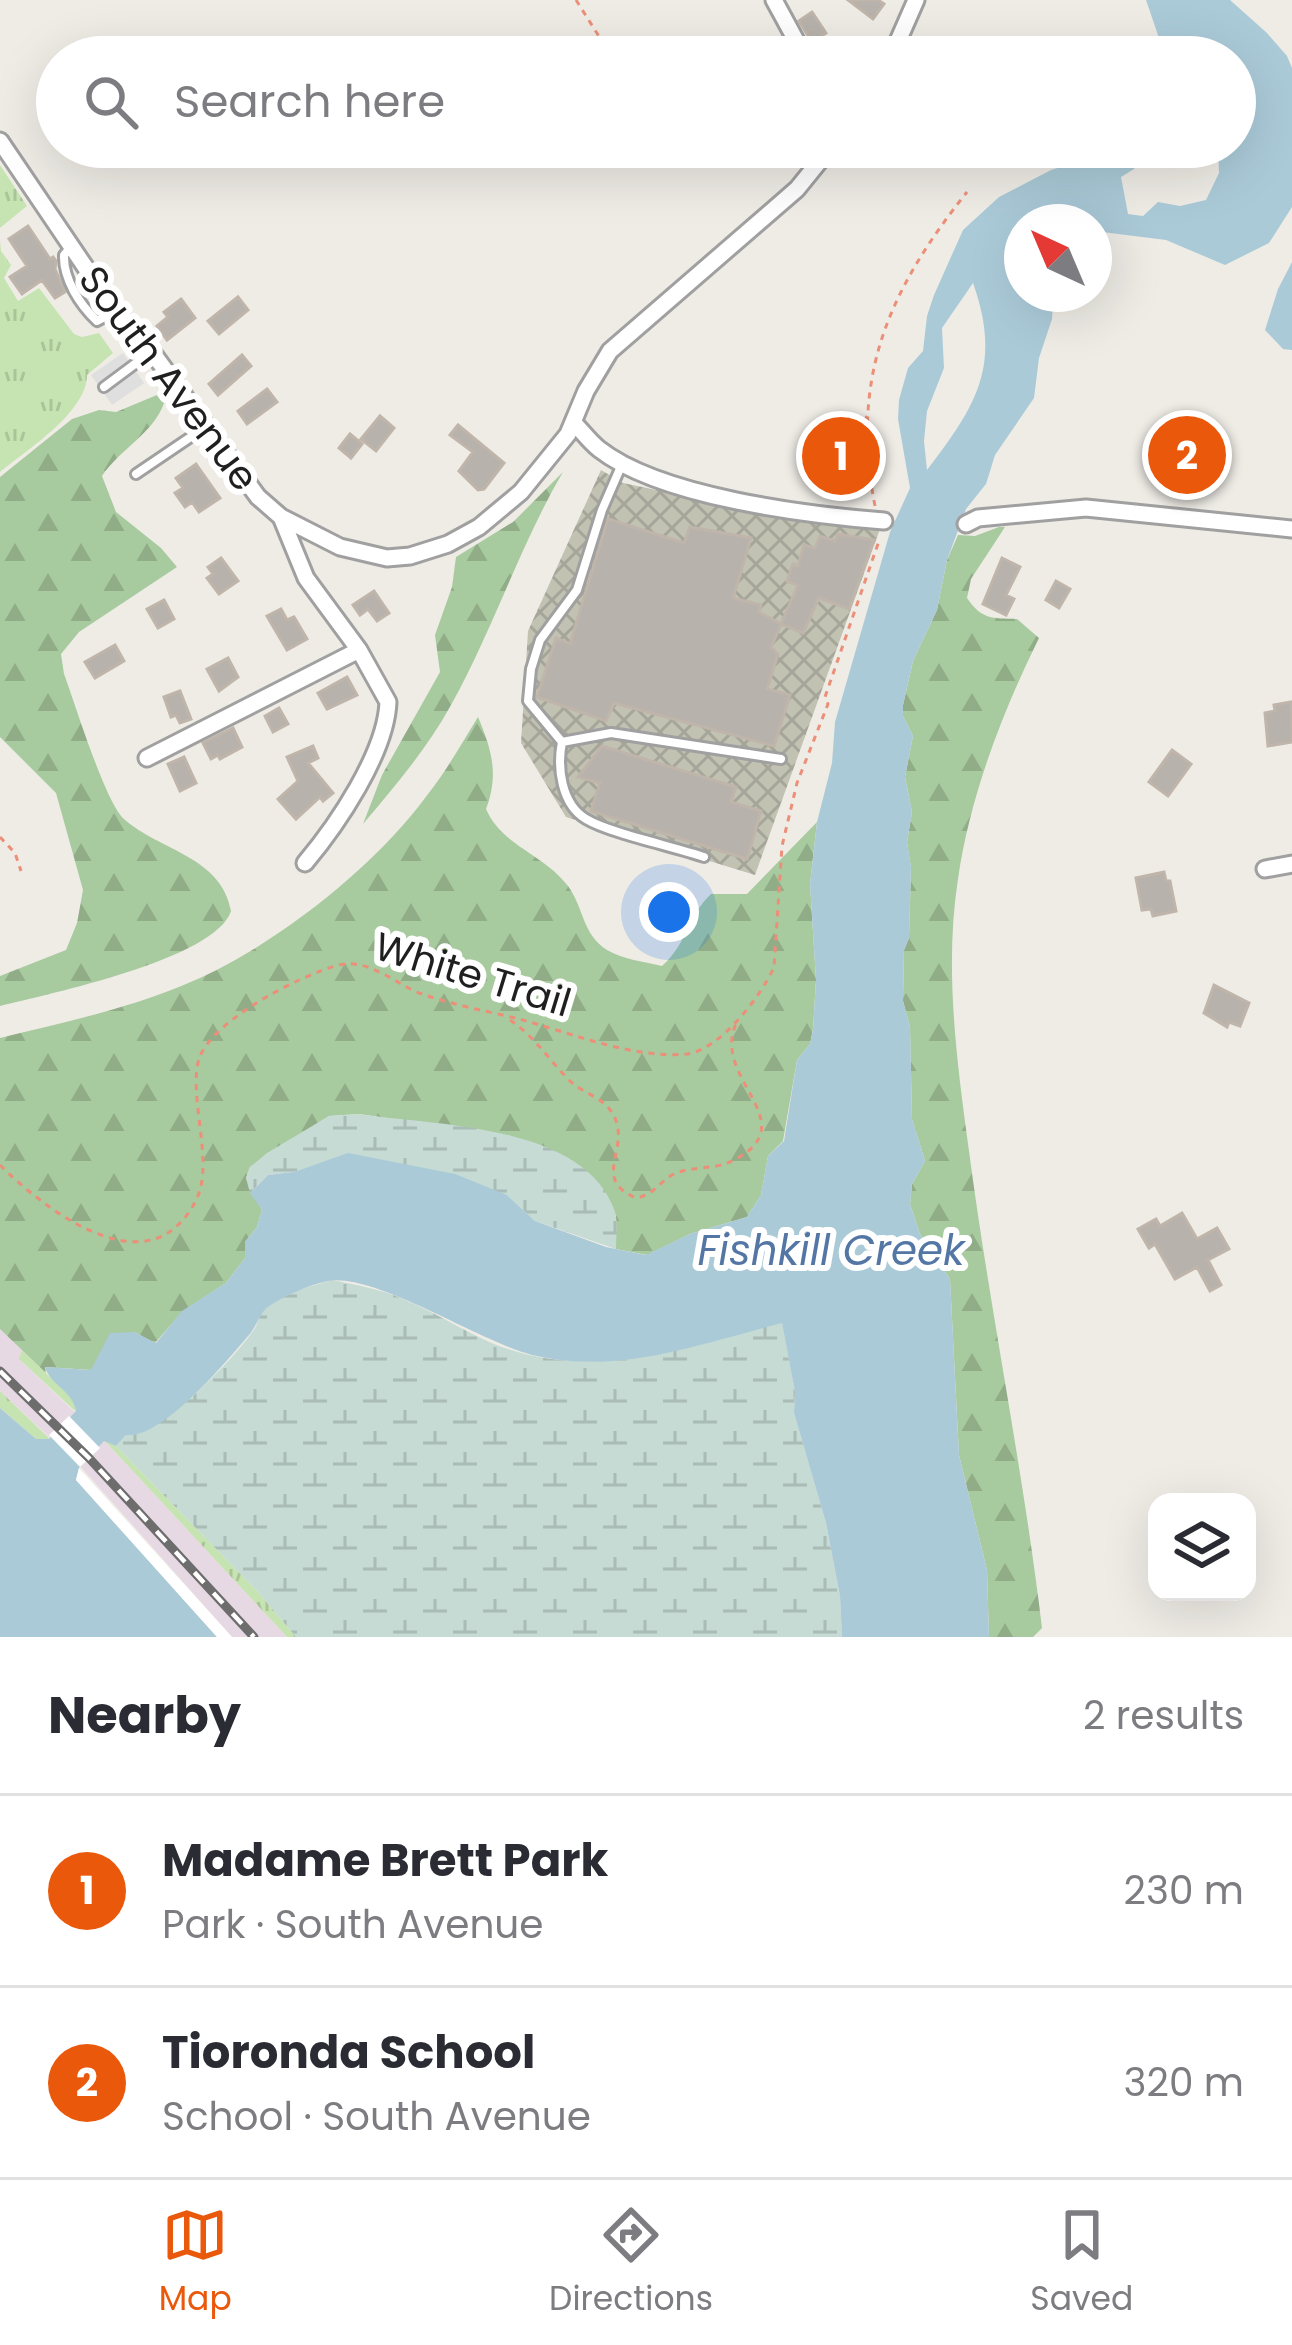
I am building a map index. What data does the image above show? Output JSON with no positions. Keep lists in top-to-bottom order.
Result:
{
  "streets": {
    "street": ["South Avenue"],
    "path": ["White Trail"]
  },
  "water": ["Fishkill Creek"],
  "north": "top left",
  "page": {
    "search": "Search here",
    "pins": ["2", "1"],
    "heading": ["Nearby", "2 results"],
    "list": [
      {
        "mark": "1",
        "name": "Madame Brett Park",
        "note": "Park · South Avenue",
        "value": "230 m"
      },
      {
        "mark": "2",
        "name": "Tioronda School",
        "note": "School · South Avenue",
        "value": "320 m"
      }
    ],
    "nav": ["Map", "Directions", "Saved"]
  }
}
